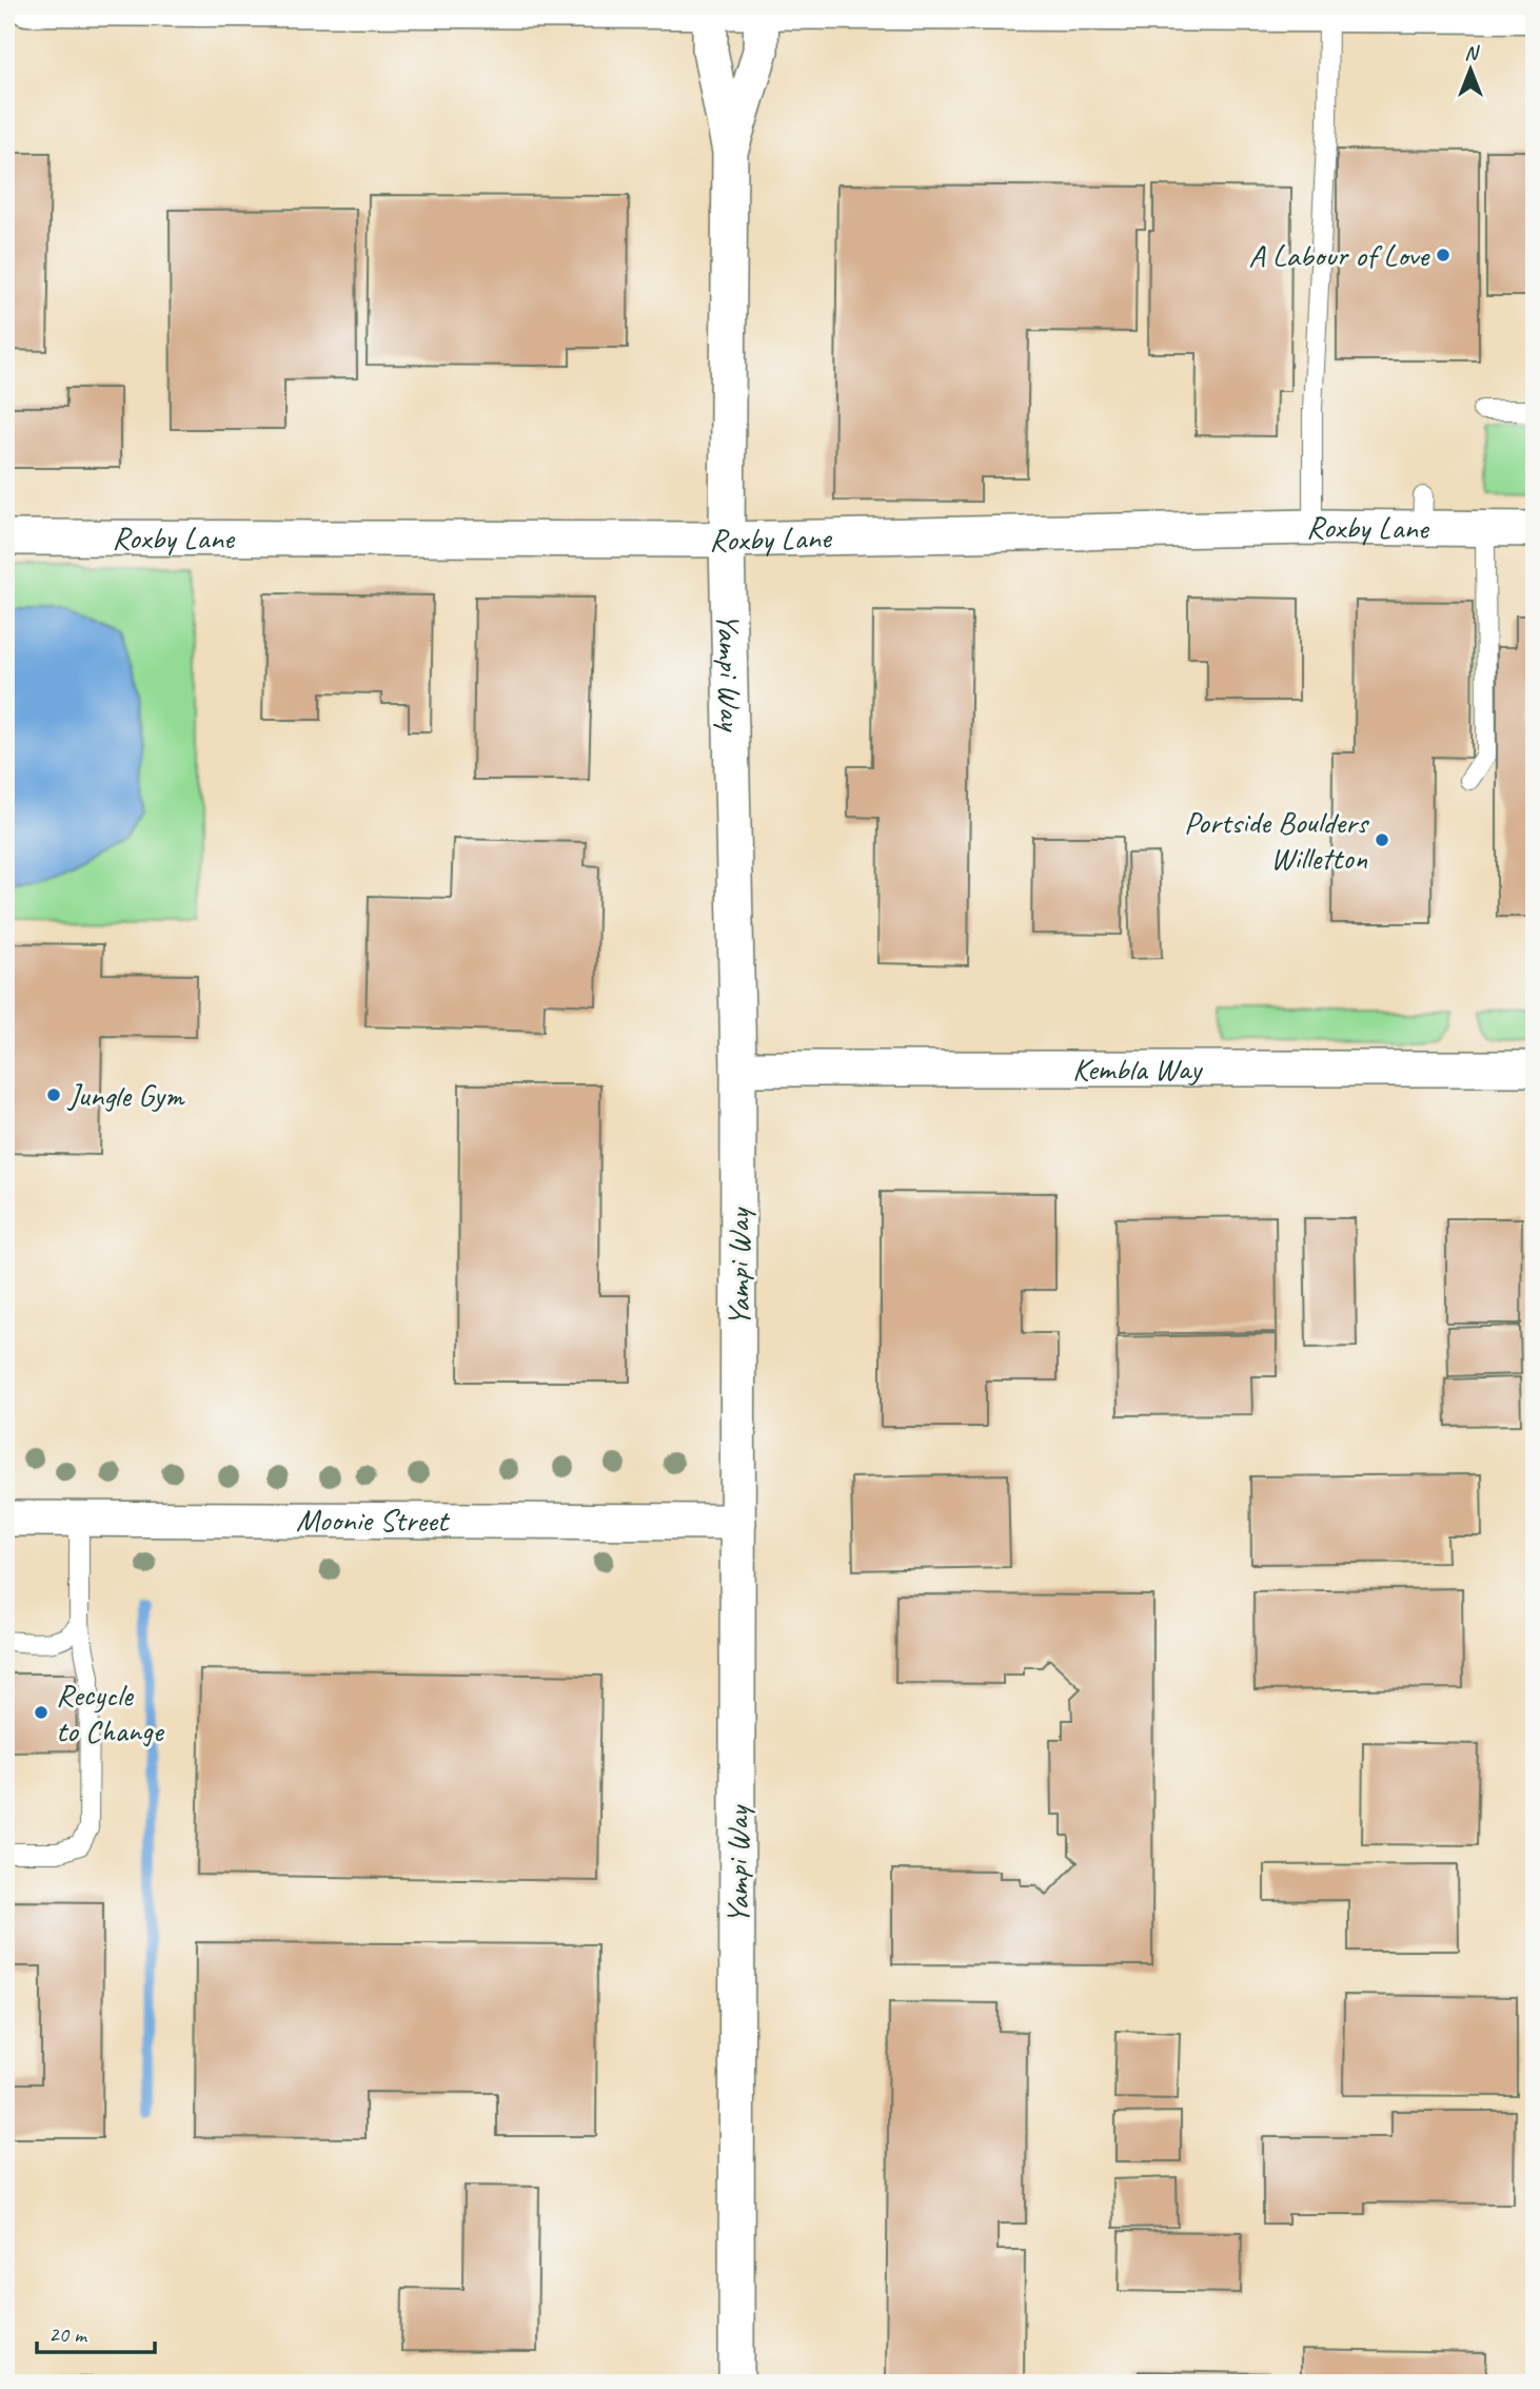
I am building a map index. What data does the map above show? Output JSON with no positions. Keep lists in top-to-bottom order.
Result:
{
  "streets": {
    "street": [
      "Roxby Lane",
      "Yampi Way",
      "Kembla Way",
      "Moonie Street"
    ]
  },
  "crossings": [
    ["Roxby Lane", "Yampi Way"],
    ["Yampi Way", "Kembla Way"],
    ["Yampi Way", "Moonie Street"]
  ],
  "places": [
    "A Labour of Love",
    "Portside Boulders Willetton",
    "Jungle Gym",
    "Recycle to Change"
  ],
  "scale_bar": "20 m",
  "north": "top"
}
